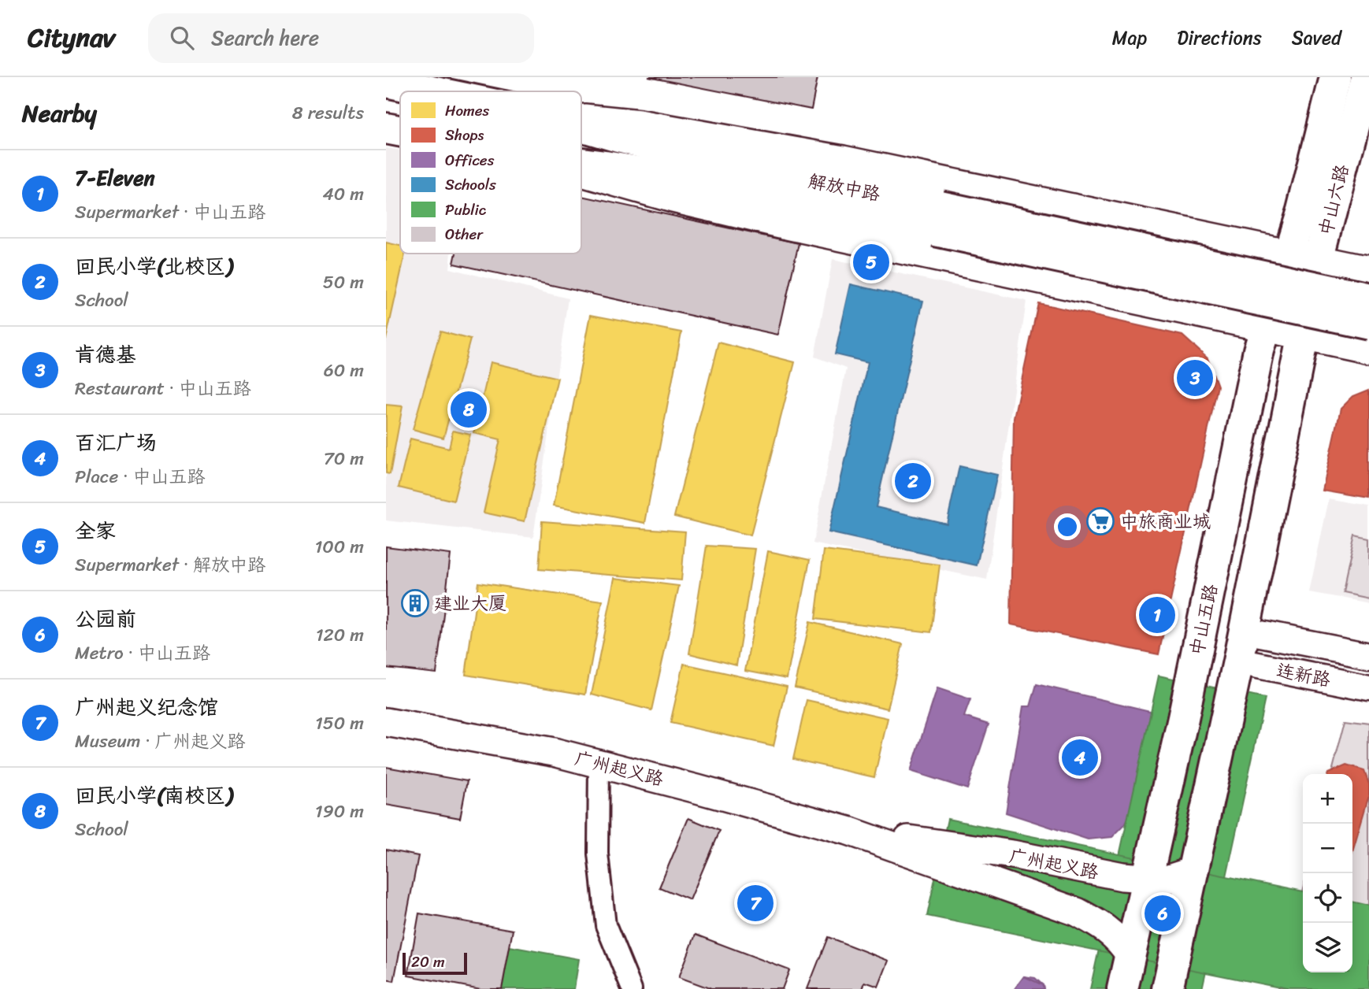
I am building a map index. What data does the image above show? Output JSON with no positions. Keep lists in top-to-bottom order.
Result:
{
  "streets": {
    "main road": [
      "解放中路",
      "中山六路",
      "中山五路",
      "广州起义路"
    ],
    "street": ["连新路"]
  },
  "crossings": [
    ["解放中路", "中山六路"],
    ["中山六路", "中山五路"],
    ["中山五路", "广州起义路"]
  ],
  "places": {
    "supermarket": ["中旅商业城"],
    "building": ["建业大厦"]
  },
  "legend": [
    "Homes",
    "Shops",
    "Offices",
    "Schools",
    "Public",
    "Other"
  ],
  "scale_bar": "20 m",
  "page": {
    "header": "Citynav",
    "search": "Search here",
    "nav": ["Map", "Directions", "Saved"],
    "heading": ["Nearby", "8 results"],
    "list": [
      {
        "mark": "1",
        "name": "7-Eleven",
        "note": "Supermarket · 中山五路",
        "value": "40 m"
      },
      {
        "mark": "2",
        "name": "回民小学(北校区)",
        "note": "School",
        "value": "50 m"
      },
      {
        "mark": "3",
        "name": "肯德基",
        "note": "Restaurant · 中山五路",
        "value": "60 m"
      },
      {
        "mark": "4",
        "name": "百汇广场",
        "note": "Place · 中山五路",
        "value": "70 m"
      },
      {
        "mark": "5",
        "name": "全家",
        "note": "Supermarket · 解放中路",
        "value": "100 m"
      },
      {
        "mark": "6",
        "name": "公园前",
        "note": "Metro · 中山五路",
        "value": "120 m"
      },
      {
        "mark": "7",
        "name": "广州起义纪念馆",
        "note": "Museum · 广州起义路",
        "value": "150 m"
      },
      {
        "mark": "8",
        "name": "回民小学(南校区)",
        "note": "School",
        "value": "190 m"
      }
    ],
    "pins": [
      "5",
      "3",
      "8",
      "2",
      "1",
      "4",
      "7",
      "6"
    ],
    "map_buttons": ["+", "−"],
    "scale": "20 m"
  }
}
